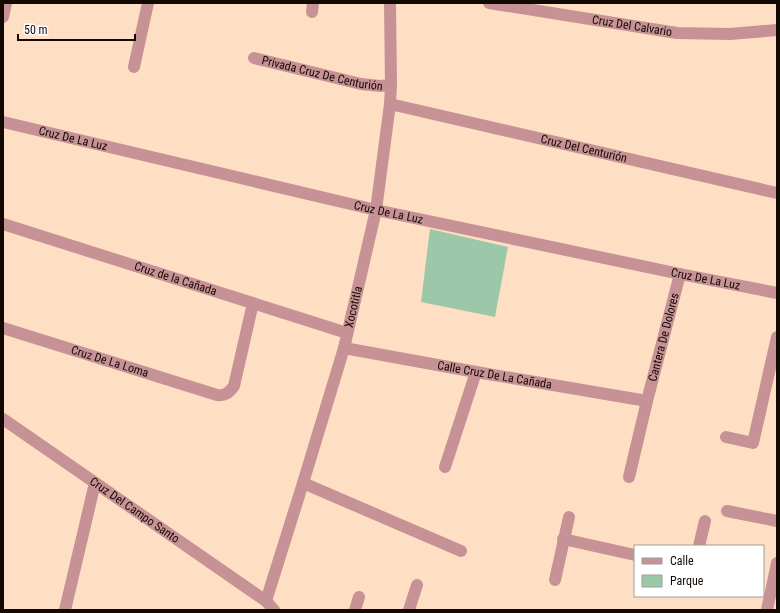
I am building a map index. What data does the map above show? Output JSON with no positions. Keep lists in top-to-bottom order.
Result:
{
  "streets": {
    "street": [
      "Cruz Del Calvario",
      "Privada Cruz De Centurión",
      "Cruz De La Luz",
      "Cruz Del Centurión",
      "Cruz de la Cañada",
      "Xocotitla",
      "Cantera De Dolores",
      "Cruz De La Loma",
      "Calle Cruz De La Cañada",
      "Cruz Del Campo Santo"
    ]
  },
  "crossings": [
    ["Privada Cruz De Centurión", "Xocotitla"],
    ["Cruz De La Luz", "Xocotitla"],
    ["Cruz De La Luz", "Cantera De Dolores"],
    ["Cruz Del Centurión", "Xocotitla"],
    ["Cruz de la Cañada", "Xocotitla"],
    ["Cruz de la Cañada", "Cruz De La Loma"],
    ["Xocotitla", "Calle Cruz De La Cañada"],
    ["Xocotitla", "Cruz Del Campo Santo"],
    ["Cantera De Dolores", "Calle Cruz De La Cañada"]
  ],
  "legend": ["Calle", "Parque"],
  "scale_bar": "50 m"
}
